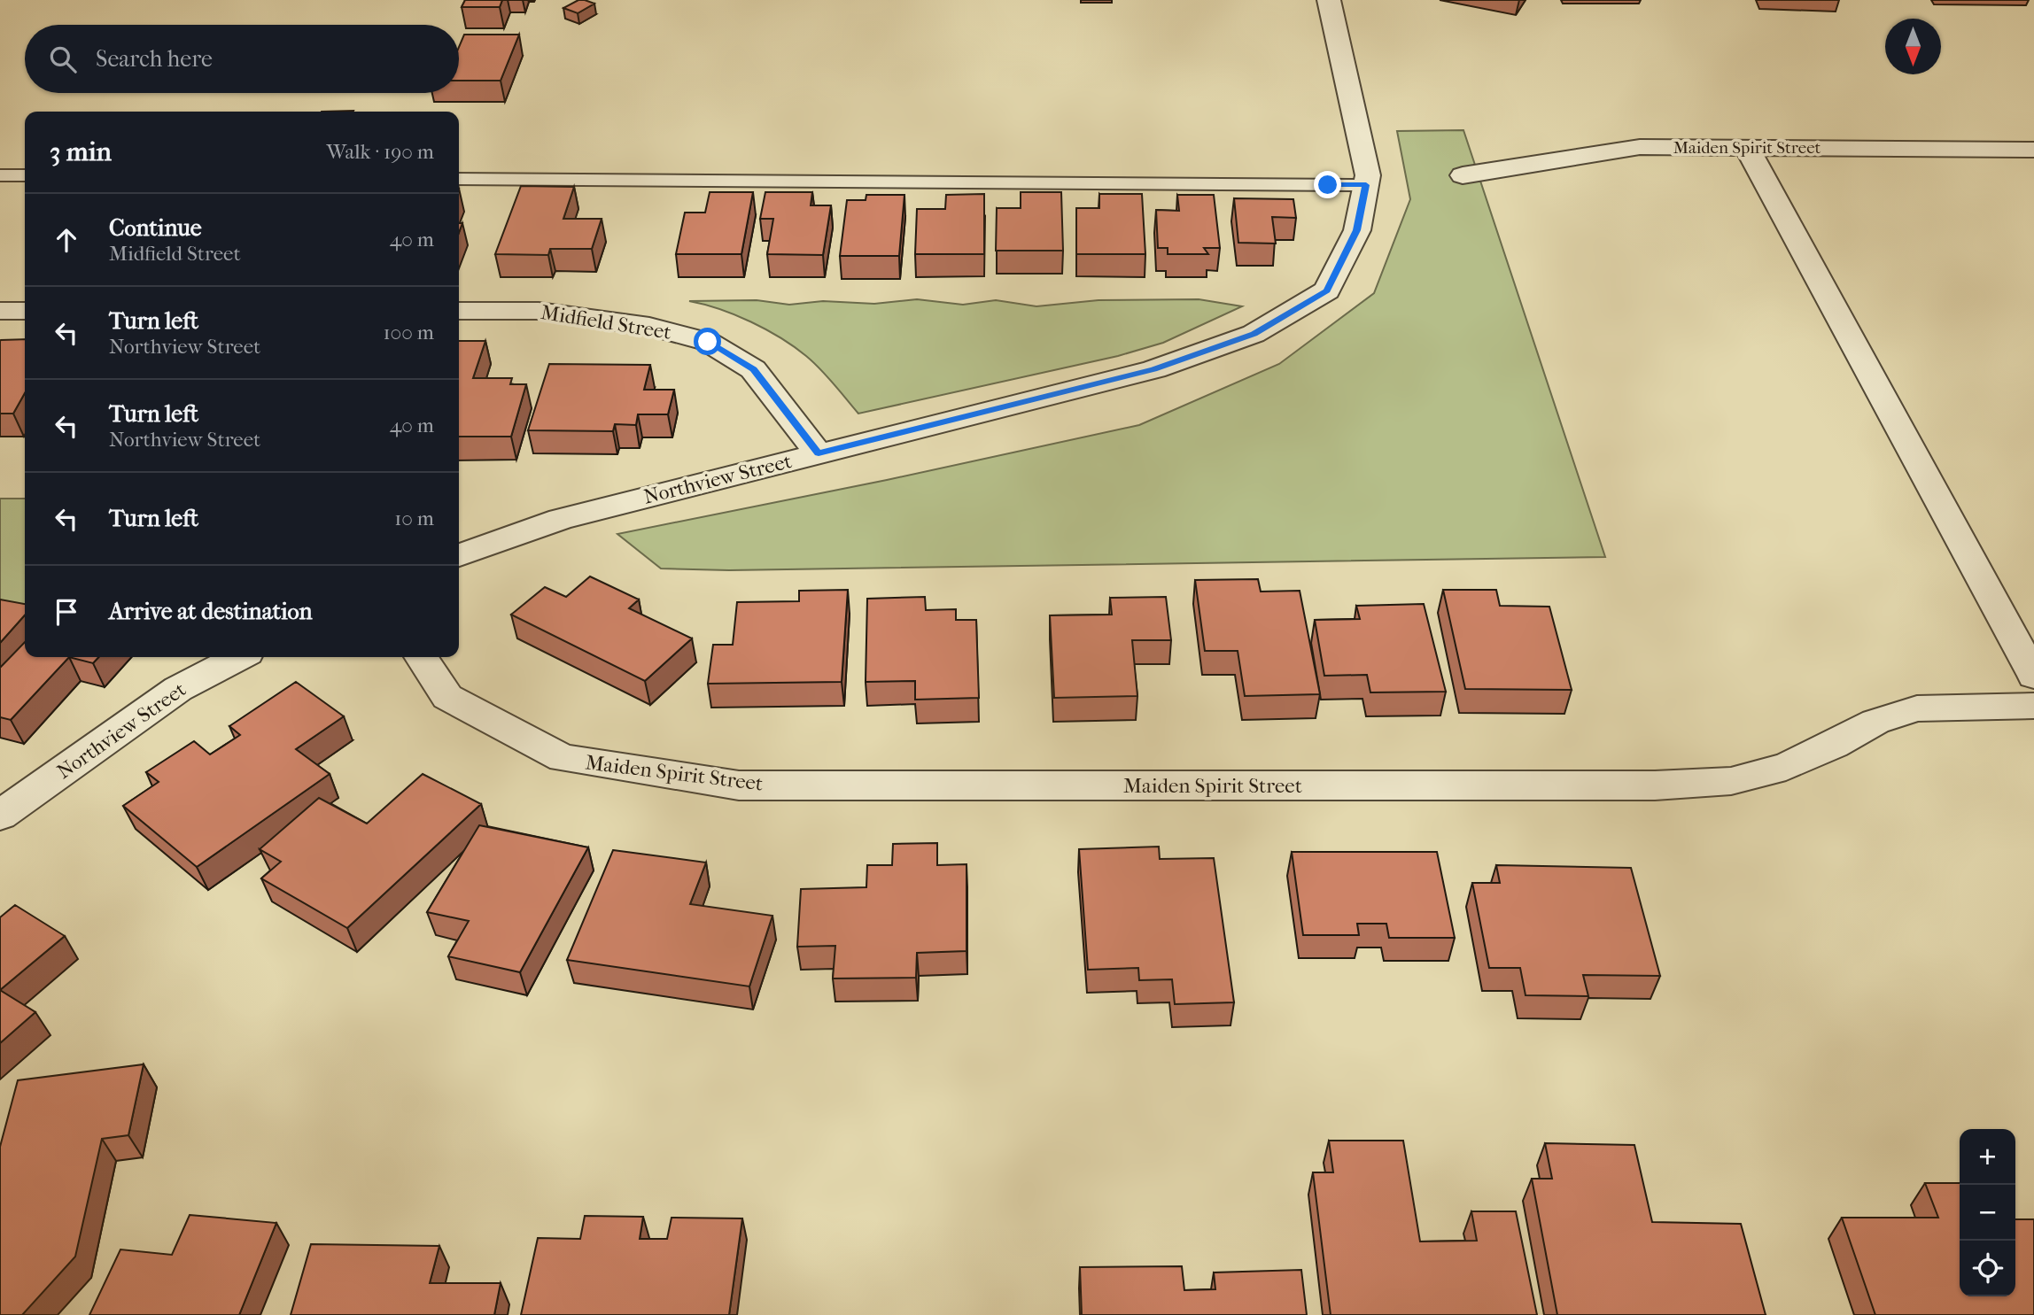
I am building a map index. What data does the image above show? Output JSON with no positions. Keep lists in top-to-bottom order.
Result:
{
  "streets": {
    "street": ["Maiden Spirit Street", "Midfield Street", "Northview Street"]
  },
  "crossings": [
    ["Midfield Street", "Northview Street"]
  ],
  "north": "bottom",
  "page": {
    "search": "Search here",
    "heading": ["3 min", "Walk · 190 m"],
    "list": [
      ["Continue", "Midfield Street", "40 m"],
      ["Turn left", "Northview Street", "100 m"],
      ["Turn left", "Northview Street", "40 m"],
      ["Turn left", "10 m"],
      "Arrive at destination"
    ],
    "map_buttons": ["+", "−"]
  }
}
